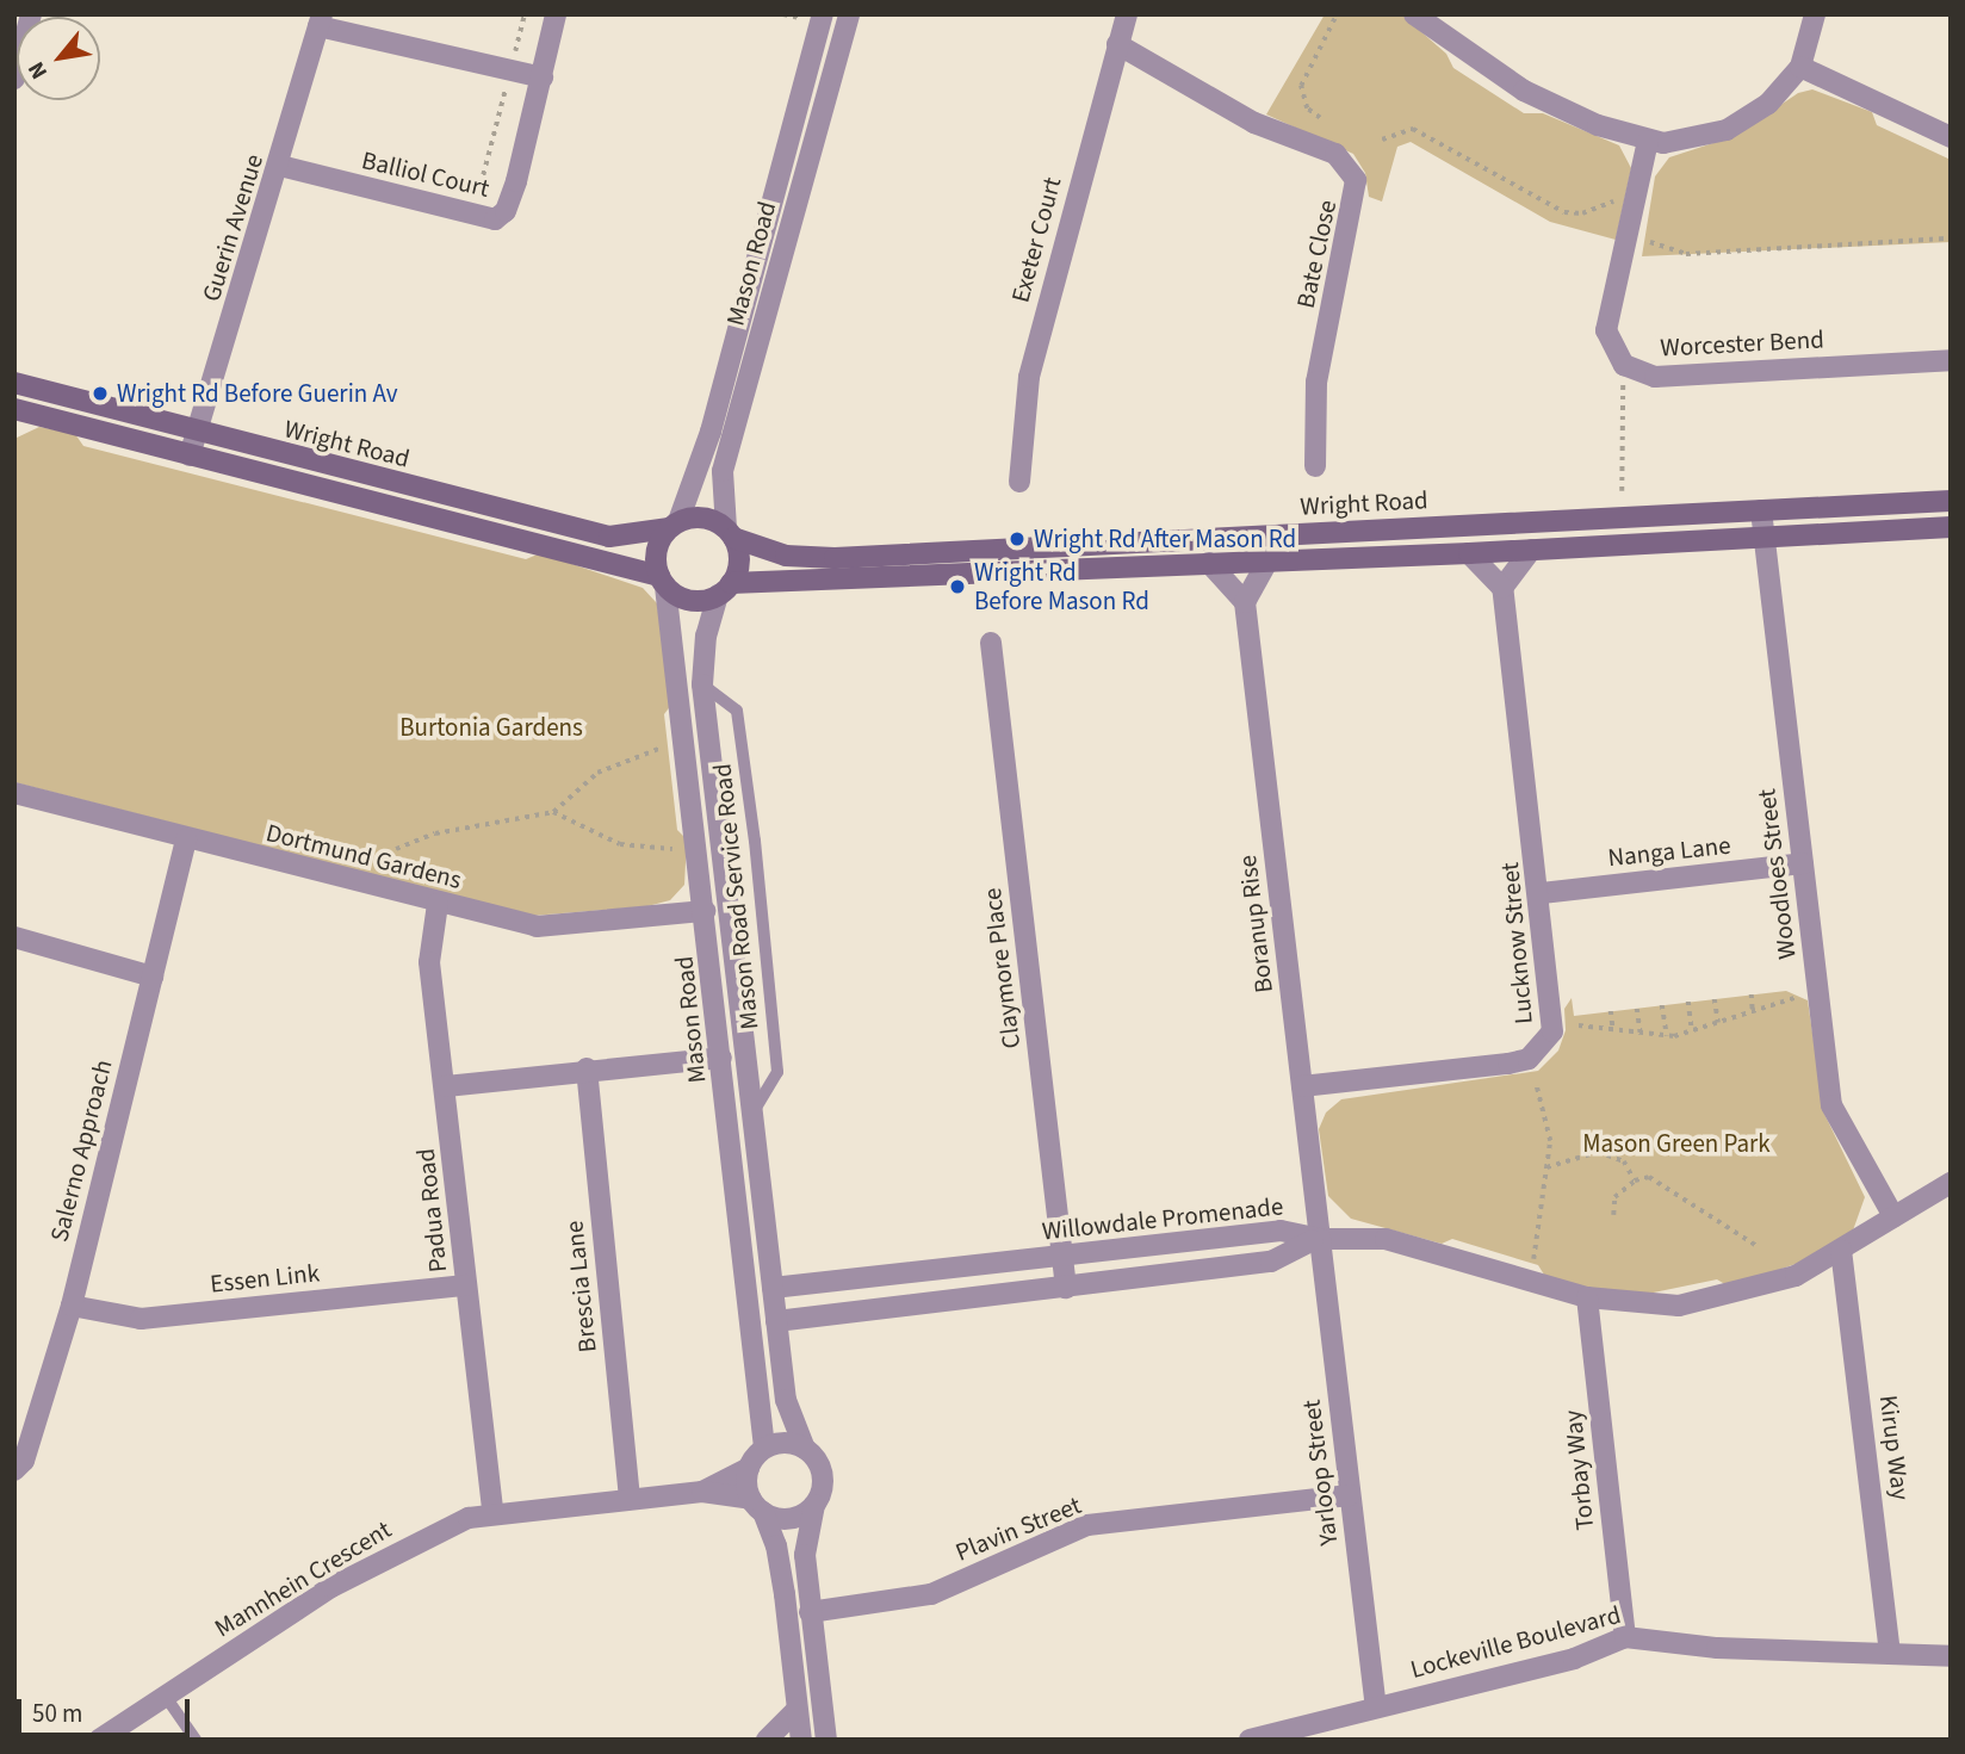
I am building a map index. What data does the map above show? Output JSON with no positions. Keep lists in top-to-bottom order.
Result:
{
  "streets": {
    "main road": ["Wright Road"],
    "street": [
      "Balliol Court",
      "Guerin Avenue",
      "Exeter Court",
      "Bate Close",
      "Mason Road",
      "Worcester Bend",
      "Nanga Lane",
      "Dortmund Gardens",
      "Woodloes Street",
      "Boranup Rise",
      "Lucknow Street",
      "Claymore Place",
      "Salerno Approach",
      "Padua Road",
      "Willowdale Promenade",
      "Essen Link",
      "Brescia Lane",
      "Kirup Way",
      "Torbay Way",
      "Yarloop Street",
      "Plavin Street",
      "Mannhein Crescent",
      "Lockeville Boulevard"
    ],
    "lane": ["Mason Road Service Road"]
  },
  "crossings": [
    ["Balliol Court", "Guerin Avenue"],
    ["Guerin Avenue", "Wright Road"],
    ["Exeter Court", "Bate Close"],
    ["Mason Road", "Wright Road"],
    ["Mason Road", "Dortmund Gardens"],
    ["Mason Road", "Mason Road Service Road"],
    ["Mason Road", "Willowdale Promenade"],
    ["Mason Road", "Mannhein Crescent"],
    ["Wright Road", "Woodloes Street"],
    ["Nanga Lane", "Woodloes Street"],
    ["Nanga Lane", "Lucknow Street"],
    ["Dortmund Gardens", "Salerno Approach"],
    ["Dortmund Gardens", "Padua Road"],
    ["Woodloes Street", "Willowdale Promenade"],
    ["Boranup Rise", "Lucknow Street"],
    ["Boranup Rise", "Willowdale Promenade"],
    ["Boranup Rise", "Yarloop Street"],
    ["Claymore Place", "Willowdale Promenade"],
    ["Salerno Approach", "Essen Link"],
    ["Padua Road", "Essen Link"],
    ["Padua Road", "Mannhein Crescent"],
    ["Willowdale Promenade", "Kirup Way"],
    ["Willowdale Promenade", "Torbay Way"],
    ["Willowdale Promenade", "Yarloop Street"],
    ["Brescia Lane", "Mannhein Crescent"],
    ["Kirup Way", "Lockeville Boulevard"],
    ["Torbay Way", "Lockeville Boulevard"],
    ["Yarloop Street", "Plavin Street"],
    ["Yarloop Street", "Lockeville Boulevard"]
  ],
  "parks": ["Burtonia Gardens", "Mason Green Park"],
  "places": ["Wright Rd Before Guerin Av", "Wright Rd After Mason Rd", "Wright Rd Before Mason Rd"],
  "scale_bar": "50 m",
  "north": "bottom left"
}
